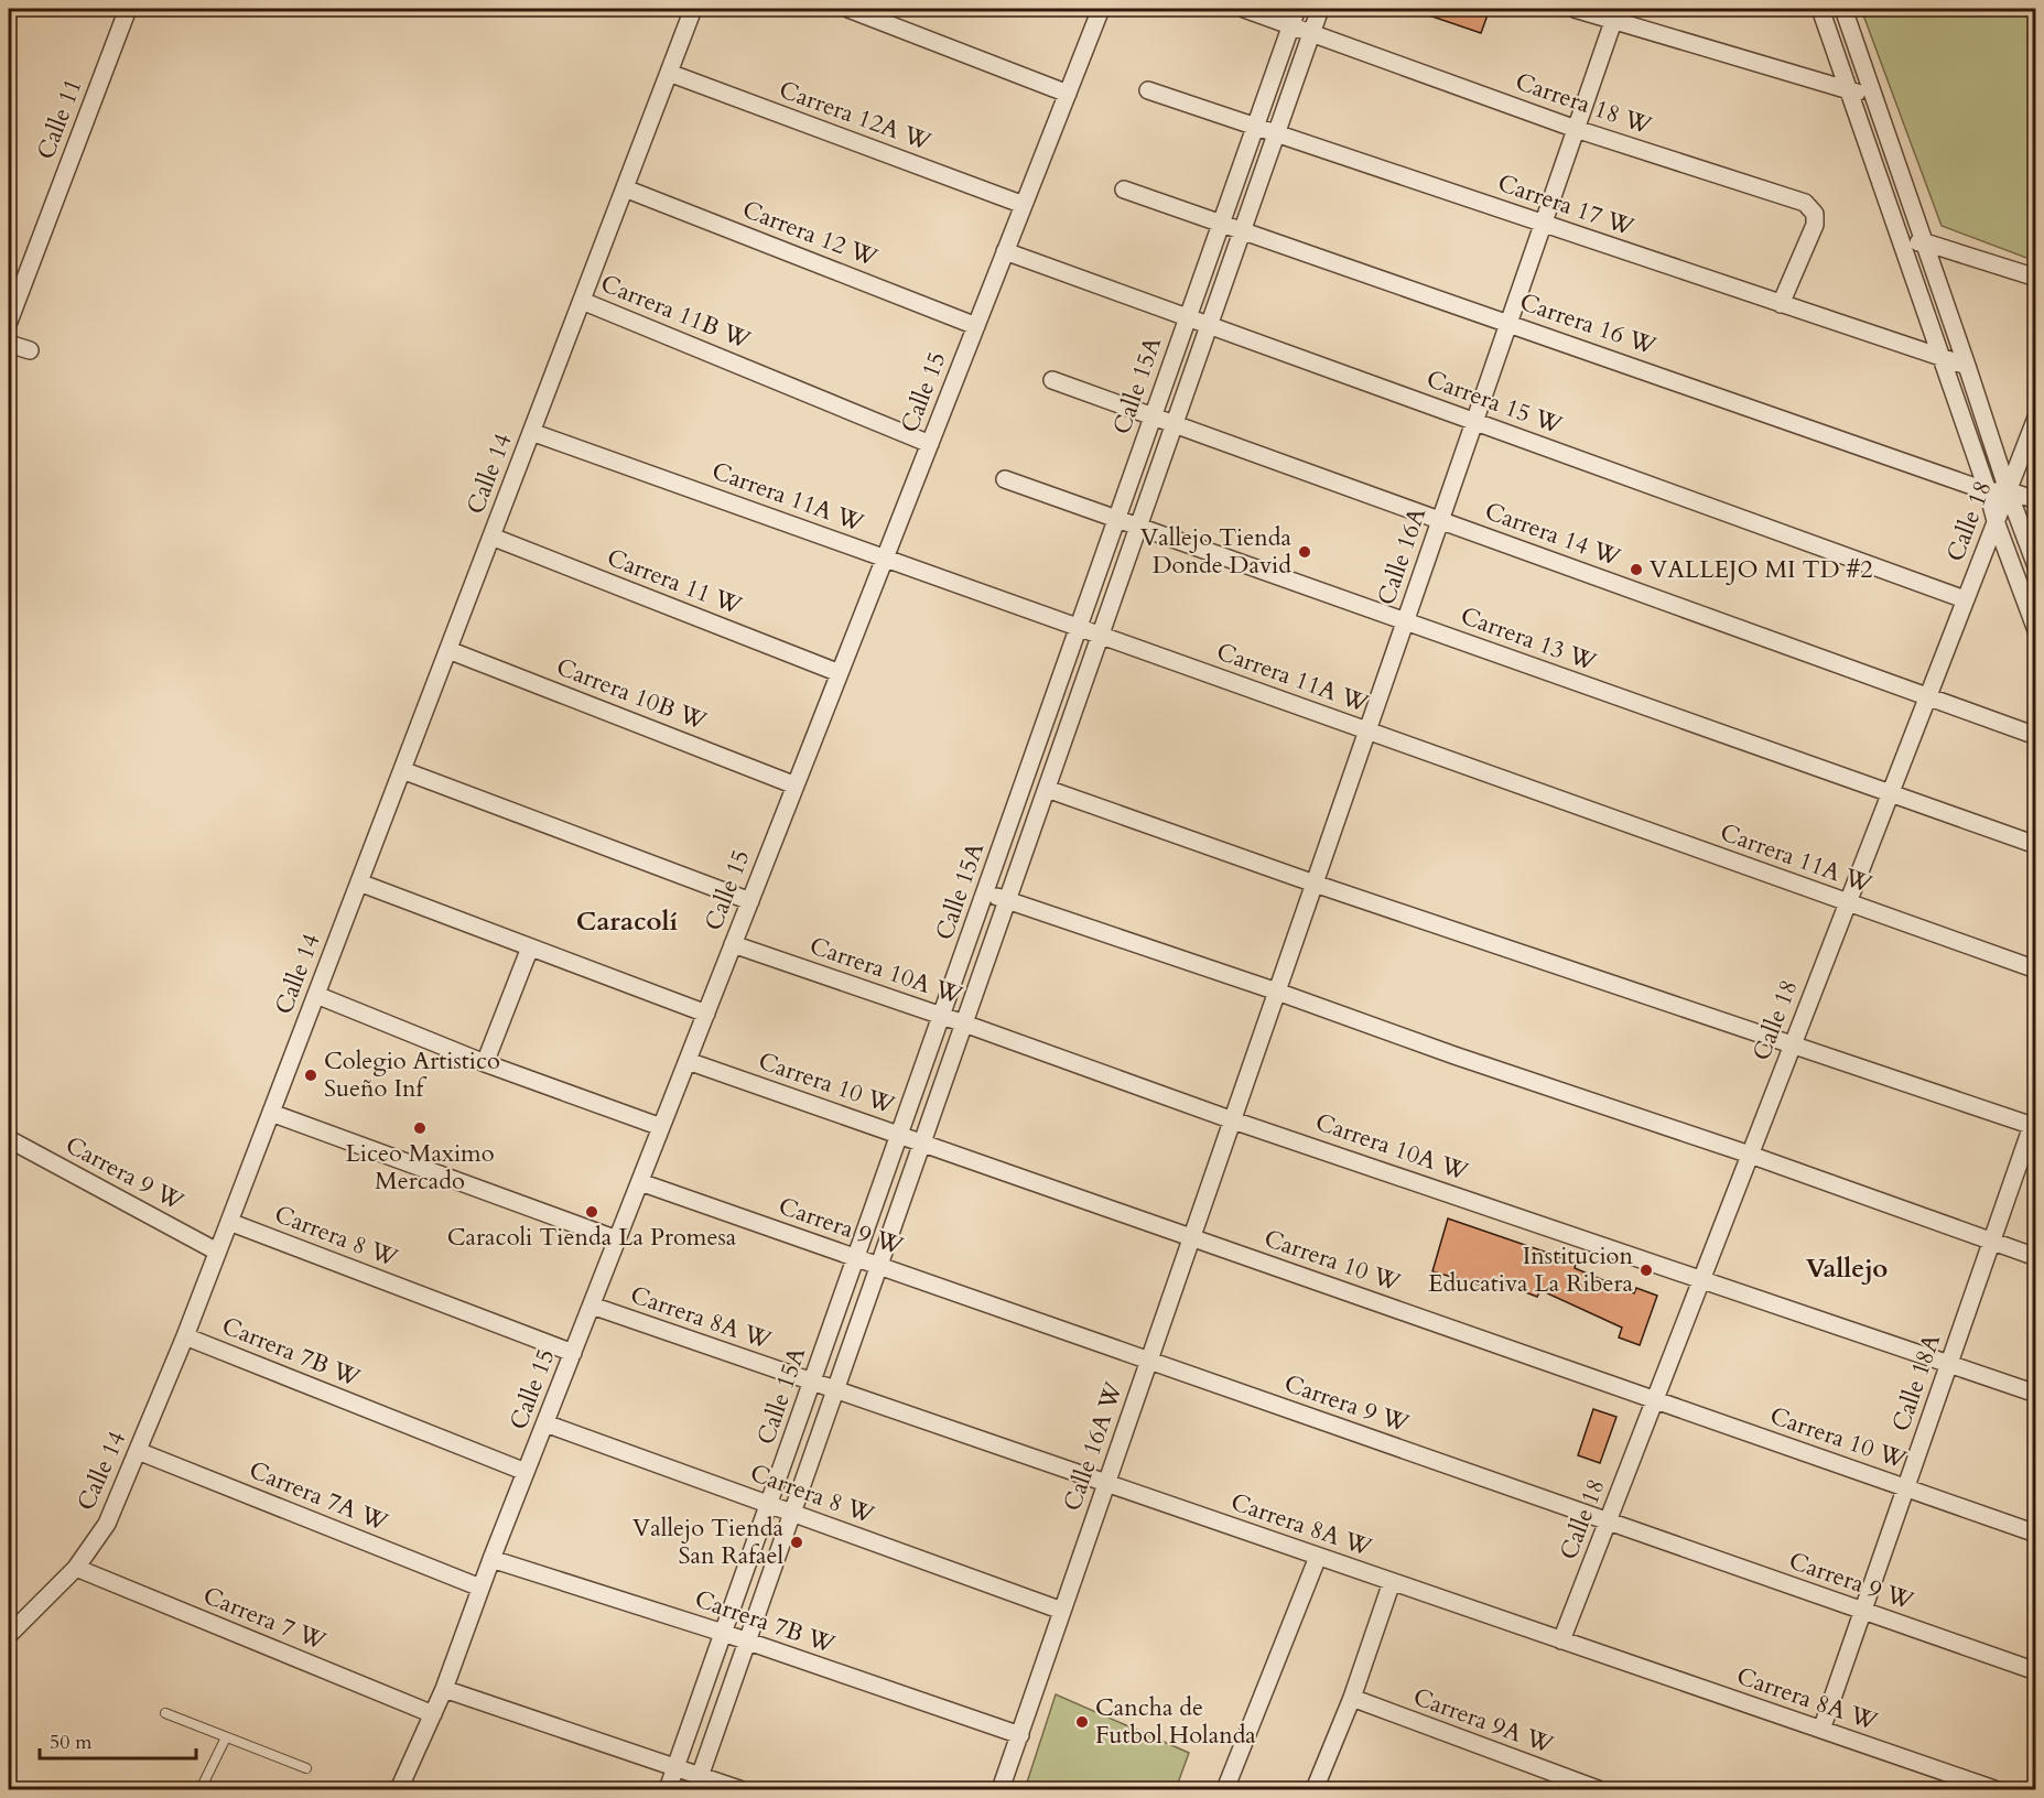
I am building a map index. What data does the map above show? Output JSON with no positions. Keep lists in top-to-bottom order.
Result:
{
  "streets": {
    "street": [
      "Carrera 18 W",
      "Carrera 12A W",
      "Calle 11",
      "Carrera 17 W",
      "Carrera 12 W",
      "Carrera 11B W",
      "Carrera 16 W",
      "Calle 15A",
      "Calle 15",
      "Carrera 15 W",
      "Calle 14",
      "Carrera 11A W",
      "Calle 18",
      "Carrera 14 W",
      "Calle 16A",
      "Carrera 11 W",
      "Carrera 13 W",
      "Carrera 10B W",
      "Carrera 10A W",
      "Carrera 10 W",
      "Carrera 9 W",
      "Carrera 8 W",
      "Carrera 8A W",
      "Carrera 7B W",
      "Calle 18A",
      "Calle 16A W",
      "Carrera 7A W",
      "Carrera 7 W",
      "Carrera 9A W"
    ]
  },
  "crossings": [
    ["Carrera 18 W", "Carrera 17 W"],
    ["Carrera 18 W", "Calle 15A"],
    ["Carrera 18 W", "Calle 16A"],
    ["Carrera 12A W", "Carrera 11B W"],
    ["Carrera 12A W", "Calle 15"],
    ["Carrera 17 W", "Calle 15A"],
    ["Carrera 17 W", "Calle 16A"],
    ["Carrera 12 W", "Carrera 11B W"],
    ["Carrera 12 W", "Calle 15"],
    ["Carrera 11B W", "Calle 15"],
    ["Carrera 11B W", "Calle 14"],
    ["Carrera 16 W", "Calle 15A"],
    ["Carrera 16 W", "Calle 18"],
    ["Carrera 16 W", "Calle 16A"],
    ["Calle 15A", "Carrera 15 W"],
    ["Calle 15A", "Carrera 11A W"],
    ["Calle 15A", "Carrera 14 W"],
    ["Calle 15A", "Carrera 13 W"],
    ["Calle 15A", "Carrera 10A W"],
    ["Calle 15A", "Carrera 10 W"],
    ["Calle 15A", "Carrera 9 W"],
    ["Calle 15A", "Carrera 8 W"],
    ["Calle 15A", "Carrera 8A W"],
    ["Calle 15A", "Carrera 7B W"],
    ["Calle 15", "Carrera 15 W"],
    ["Calle 15", "Carrera 11A W"],
    ["Calle 15", "Carrera 11 W"],
    ["Calle 15", "Carrera 10B W"],
    ["Calle 15", "Carrera 10A W"],
    ["Calle 15", "Carrera 10 W"],
    ["Calle 15", "Carrera 9 W"],
    ["Calle 15", "Carrera 8 W"],
    ["Calle 15", "Carrera 8A W"],
    ["Calle 15", "Carrera 7B W"],
    ["Calle 15", "Carrera 7A W"],
    ["Calle 15", "Carrera 7 W"],
    ["Carrera 15 W", "Calle 18"],
    ["Carrera 15 W", "Calle 16A"],
    ["Calle 14", "Carrera 11A W"],
    ["Calle 14", "Carrera 11 W"],
    ["Calle 14", "Carrera 10B W"],
    ["Calle 14", "Carrera 9 W"],
    ["Calle 14", "Carrera 8 W"],
    ["Calle 14", "Carrera 7B W"],
    ["Calle 14", "Carrera 7A W"],
    ["Calle 14", "Carrera 7 W"],
    ["Carrera 11A W", "Calle 18"],
    ["Carrera 11A W", "Calle 16A"],
    ["Calle 18", "Carrera 14 W"],
    ["Calle 18", "Carrera 13 W"],
    ["Calle 18", "Carrera 10A W"],
    ["Calle 18", "Carrera 10 W"],
    ["Calle 18", "Carrera 9 W"],
    ["Calle 18", "Carrera 8A W"],
    ["Carrera 14 W", "Calle 16A"],
    ["Calle 16A", "Carrera 13 W"],
    ["Calle 16A", "Carrera 10A W"],
    ["Calle 16A", "Calle 16A W"],
    ["Carrera 10A W", "Calle 18A"],
    ["Carrera 10A W", "Calle 16A W"],
    ["Carrera 10 W", "Calle 18A"],
    ["Carrera 10 W", "Calle 16A W"],
    ["Carrera 9 W", "Calle 18A"],
    ["Carrera 9 W", "Calle 16A W"],
    ["Carrera 8 W", "Calle 16A W"],
    ["Carrera 8A W", "Calle 18A"],
    ["Carrera 8A W", "Calle 16A W"],
    ["Carrera 7B W", "Calle 16A W"]
  ],
  "districts": ["Caracolí", "Vallejo"],
  "places": [
    "Vallejo Tienda Donde David",
    "VALLEJO MI TD #2",
    "Colegio Artistico Sueño Inf",
    "Liceo Maximo Mercado",
    "Caracoli Tienda La Promesa",
    "Institucion Educativa La Ribera",
    "Vallejo Tienda San Rafael",
    "Cancha de Futbol Holanda"
  ],
  "scale_bar": "50 m"
}
